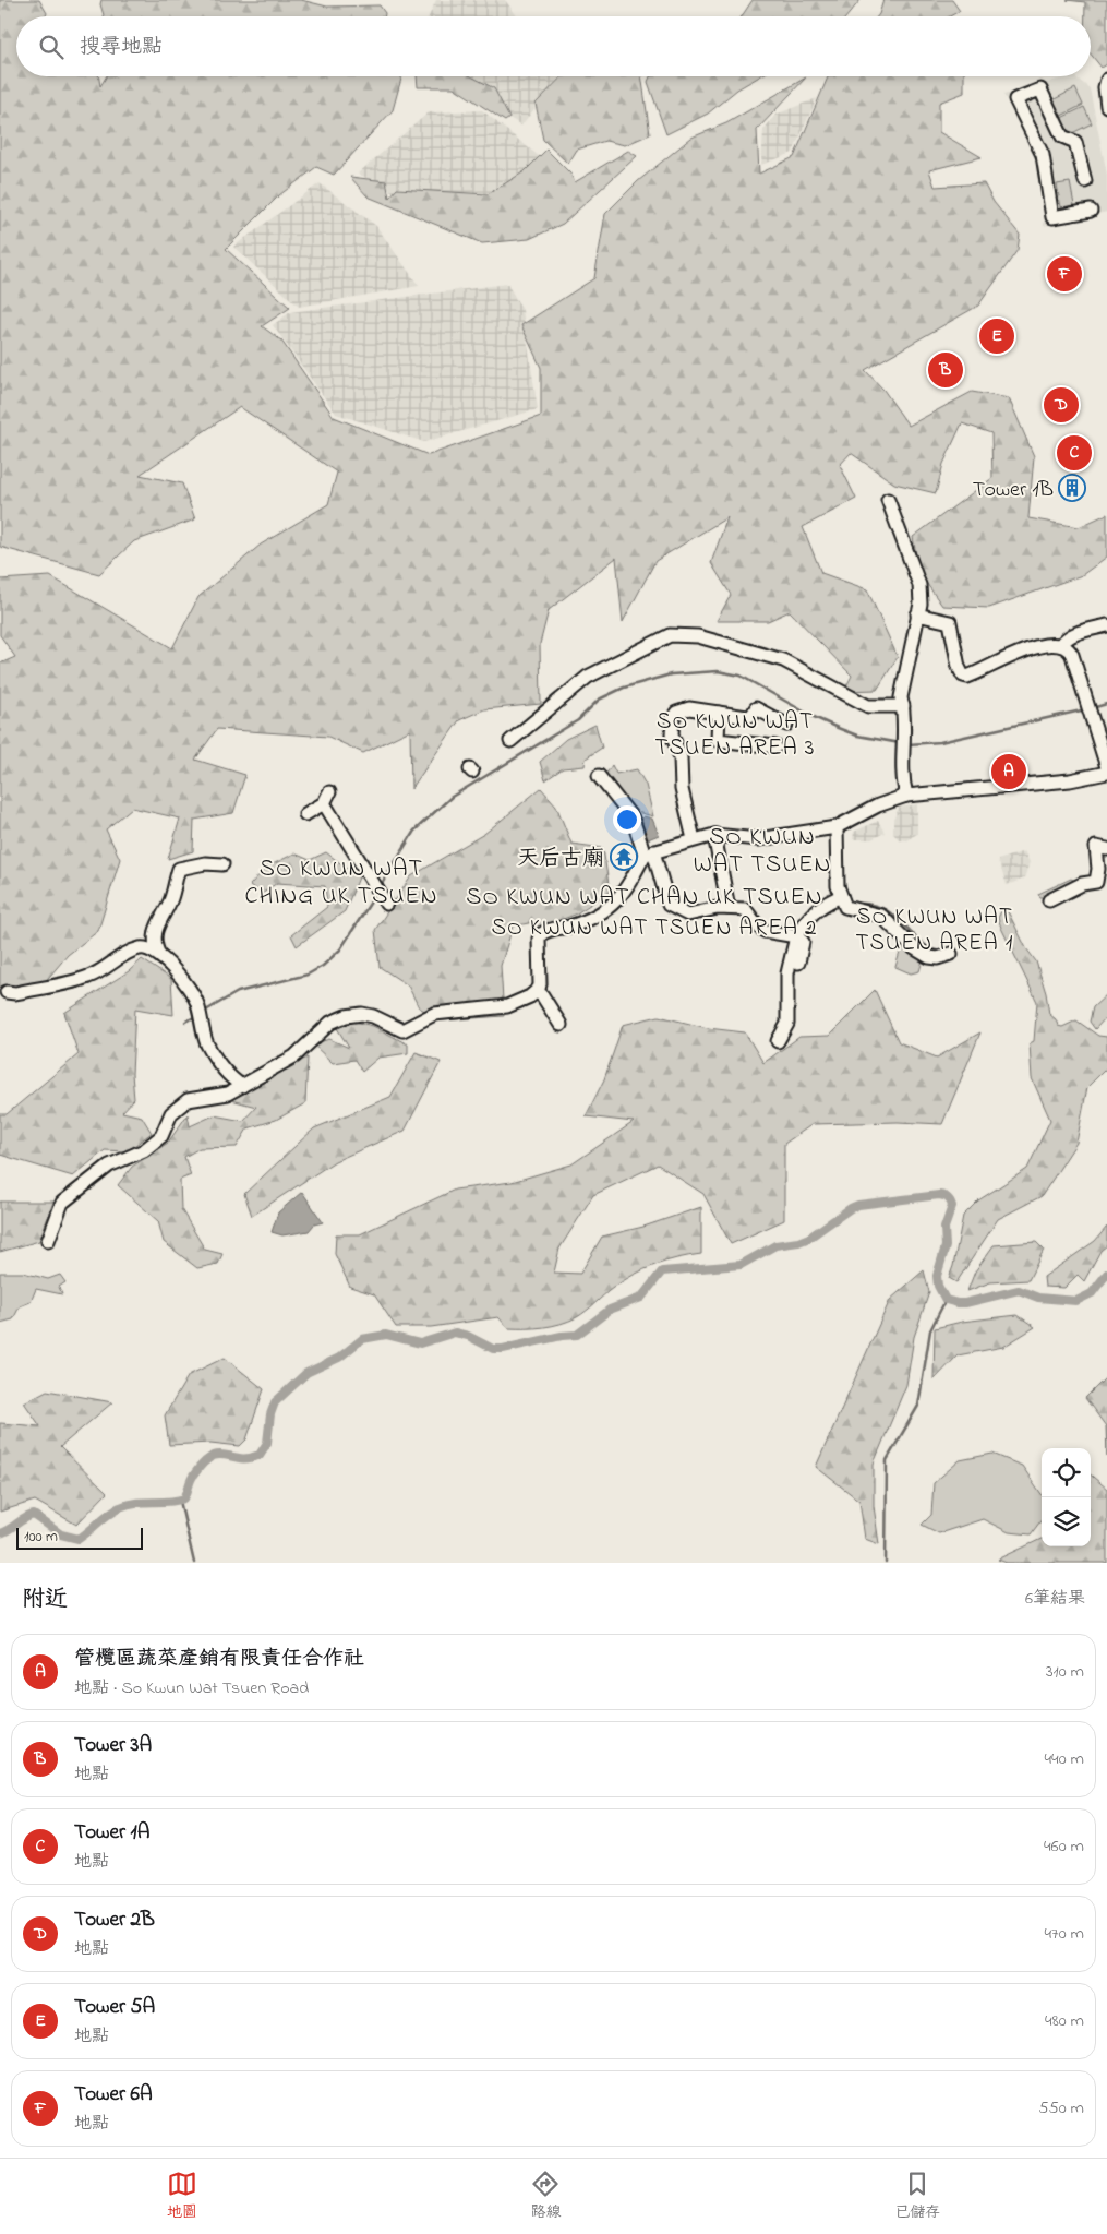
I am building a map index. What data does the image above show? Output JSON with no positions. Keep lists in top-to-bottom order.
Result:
{
  "districts": [
    "SO KWUN WAT TSUEN AREA 3",
    "SO KWUN WAT TSUEN",
    "SO KWUN WAT CHING UK TSUEN",
    "SO KWUN WAT CHAN UK TSUEN",
    "SO KWUN WAT TSUEN AREA 1",
    "SO KWUN WAT TSUEN AREA 2"
  ],
  "places": {
    "building": ["Tower 1B"],
    "temple": ["天后古廟"]
  },
  "scale_bar": "100 m",
  "page": {
    "search": "搜尋地點",
    "pins": [
      "F",
      "E",
      "B",
      "D",
      "C",
      "A"
    ],
    "scale": "100 m",
    "heading": ["附近", "6筆結果"],
    "list": [
      {
        "mark": "A",
        "name": "管欖區蔬菜產銷有限責任合作社",
        "note": "地點 · So Kwun Wat Tsuen Road",
        "value": "310 m"
      },
      {
        "mark": "B",
        "name": "Tower 3A",
        "note": "地點",
        "value": "440 m"
      },
      {
        "mark": "C",
        "name": "Tower 1A",
        "note": "地點",
        "value": "460 m"
      },
      {
        "mark": "D",
        "name": "Tower 2B",
        "note": "地點",
        "value": "470 m"
      },
      {
        "mark": "E",
        "name": "Tower 5A",
        "note": "地點",
        "value": "480 m"
      },
      {
        "mark": "F",
        "name": "Tower 6A",
        "note": "地點",
        "value": "550 m"
      }
    ],
    "nav": ["地圖", "路線", "已儲存"]
  }
}
